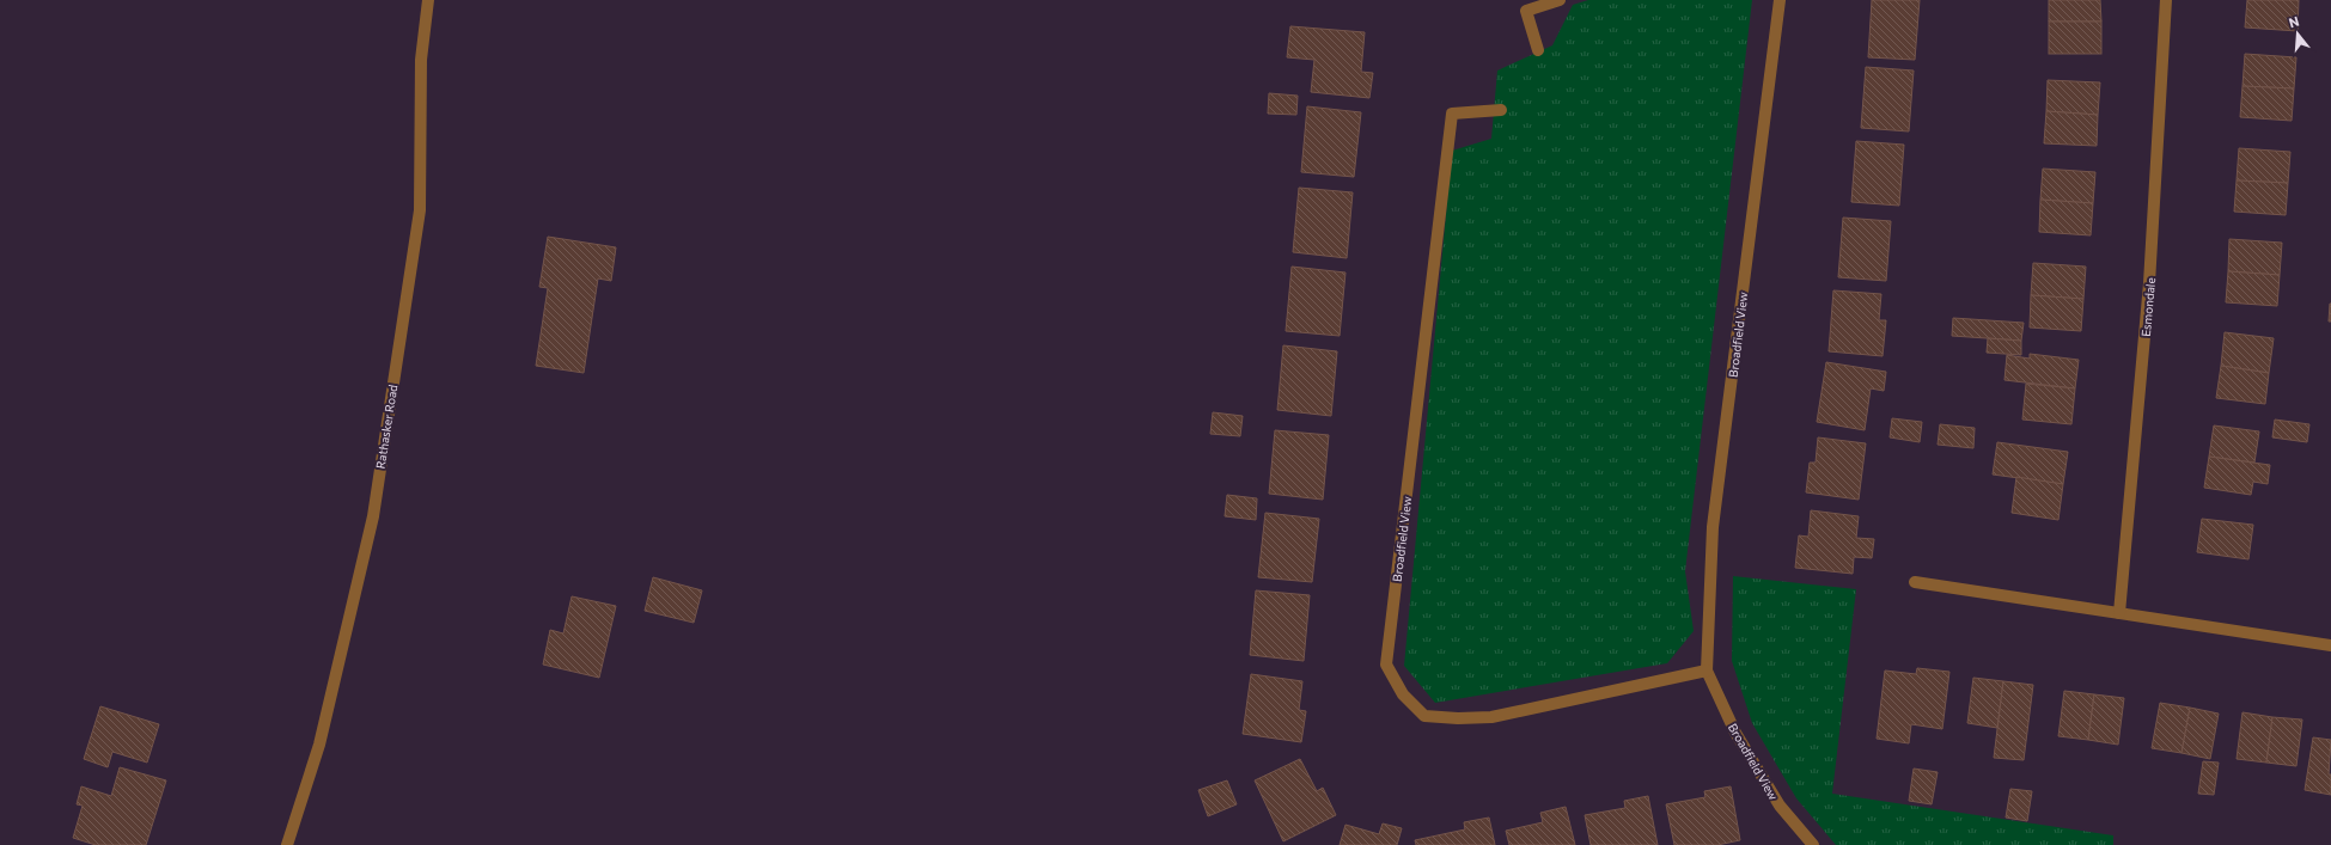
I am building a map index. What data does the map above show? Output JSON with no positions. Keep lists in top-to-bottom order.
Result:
{
  "streets": {
    "street": ["Esmondale", "Broadfield View", "Rathasker Road"]
  },
  "north": "top"
}
